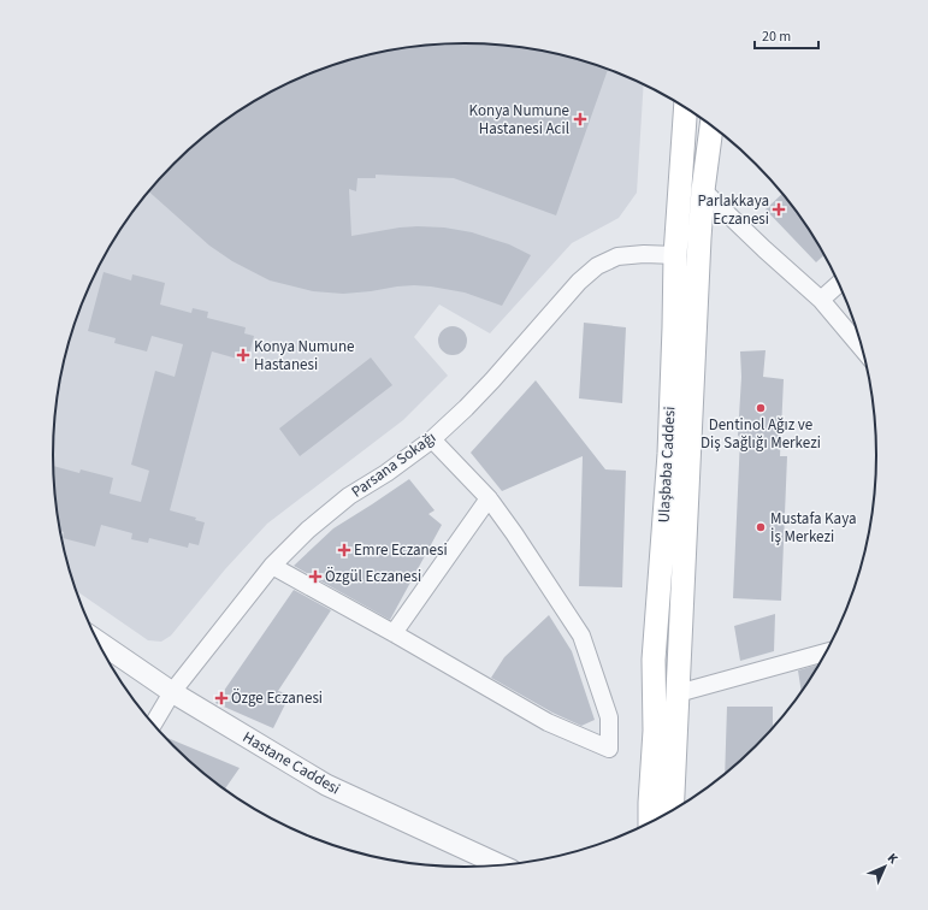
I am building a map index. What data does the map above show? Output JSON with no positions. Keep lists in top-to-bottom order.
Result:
{
  "streets": {
    "main road": ["Ulaşbaba Caddesi"],
    "street": ["Parsana Sokağı", "Hastane Caddesi"]
  },
  "crossings": [
    ["Parsana Sokağı", "Ulaşbaba Caddesi"],
    ["Parsana Sokağı", "Hastane Caddesi"]
  ],
  "places": {
    "health": [
      "Konya Numune Hastanesi Acil",
      "Parlakkaya Eczanesi",
      "Konya Numune Hastanesi",
      "Emre Eczanesi",
      "Özgül Eczanesi",
      "Özge Eczanesi"
    ],
    "other": ["Dentinol Ağız ve Diş Sağlığı Merkezi", "Mustafa Kaya İş Merkezi"]
  },
  "scale_bar": "20 m",
  "north": "top right"
}
